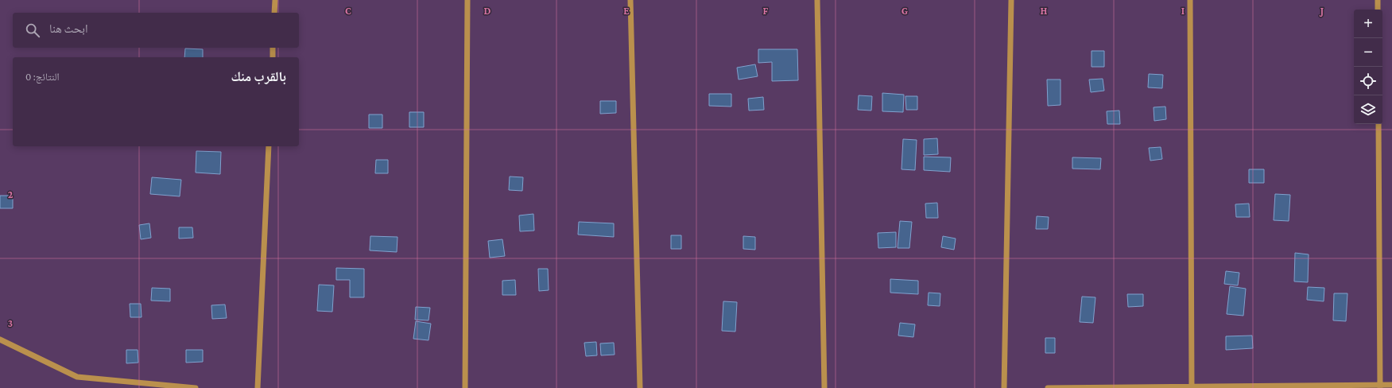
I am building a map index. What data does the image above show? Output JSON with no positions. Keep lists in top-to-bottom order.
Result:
{
  "page": {
    "map_buttons": ["+", "−"],
    "search": "ابحث هنا",
    "heading": ["بالقرب منك", "النتائج: 0"]
  },
  "grid": {
    "columns": [
      "C",
      "D",
      "E",
      "F",
      "G",
      "H",
      "I",
      "J"
    ],
    "rows": ["2", "3"]
  }
}
